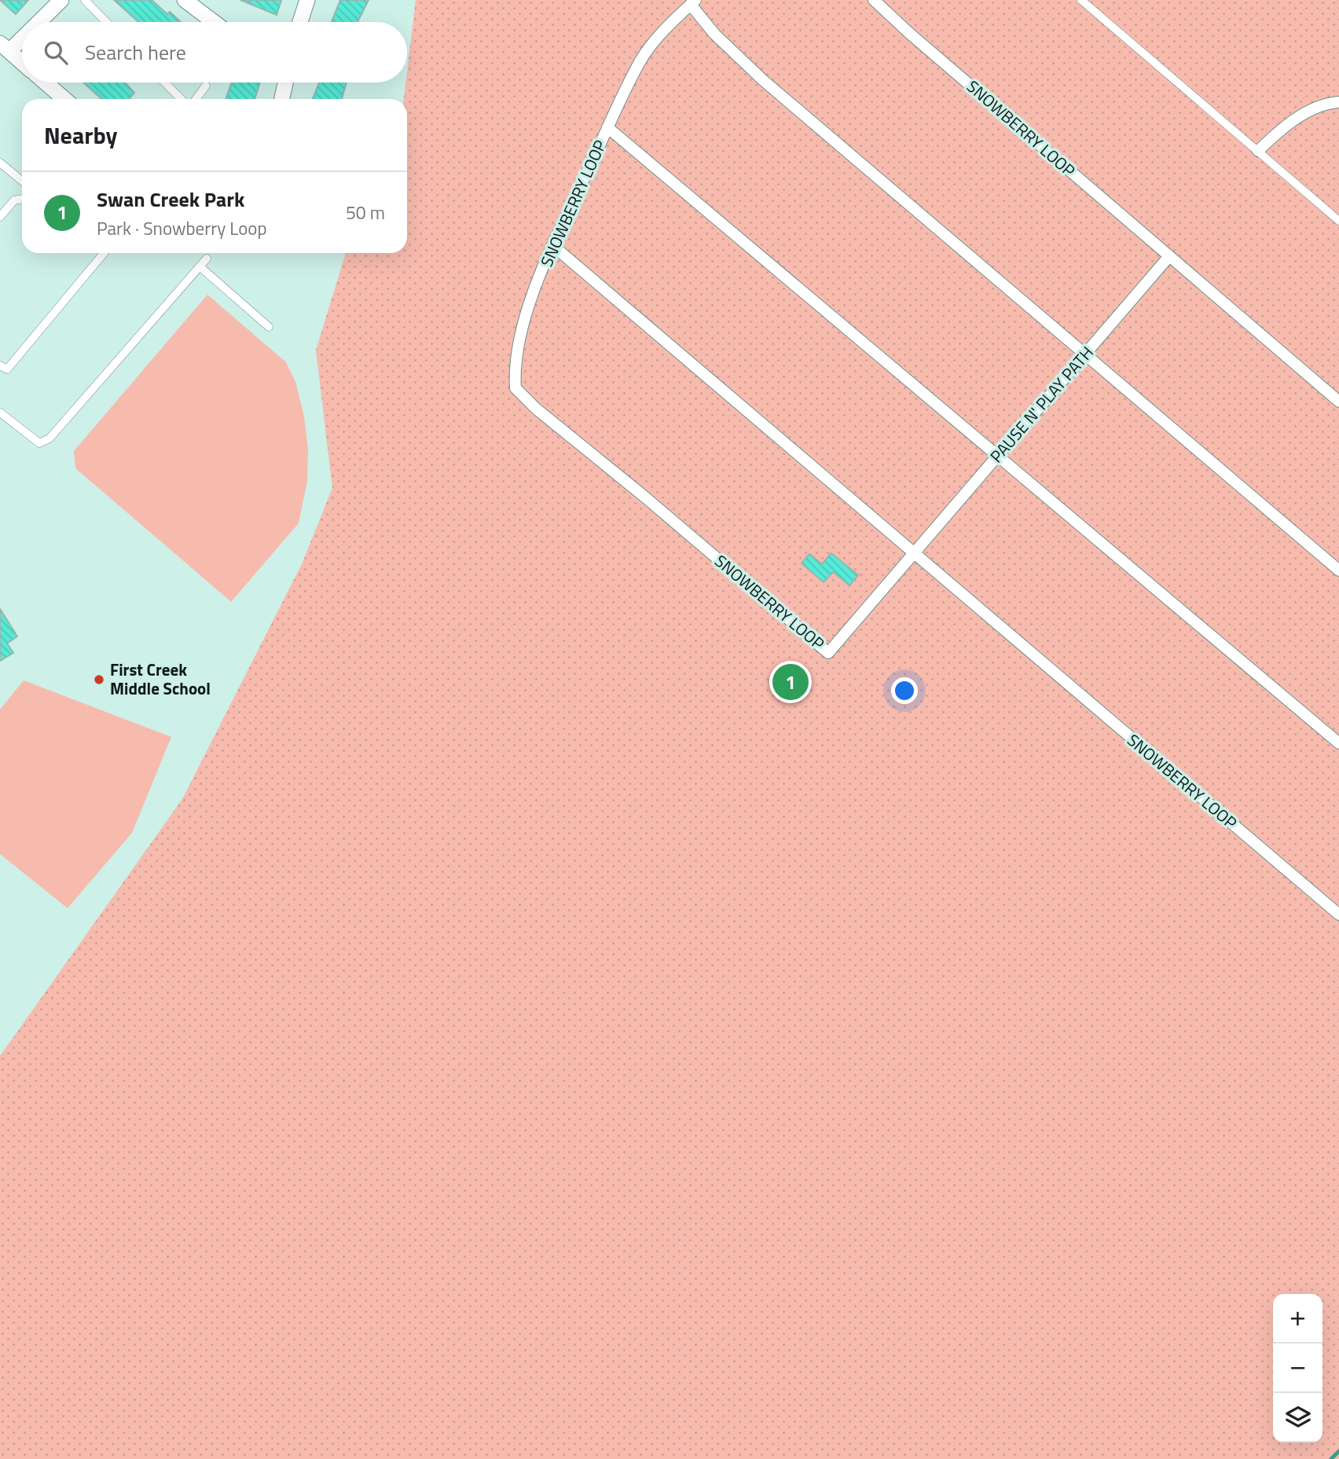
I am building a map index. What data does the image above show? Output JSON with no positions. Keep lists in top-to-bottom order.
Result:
{
  "streets": {
    "street": ["SNOWBERRY LOOP", "PAUSE N' PLAY PATH"]
  },
  "crossings": [
    ["SNOWBERRY LOOP", "PAUSE N' PLAY PATH"]
  ],
  "places": ["First Creek Middle School"],
  "page": {
    "search": "Search here",
    "heading": "Nearby",
    "list": [
      {
        "mark": "1",
        "name": "Swan Creek Park",
        "note": "Park · Snowberry Loop",
        "value": "50 m"
      }
    ],
    "pins": "1",
    "map_buttons": ["+", "−"]
  }
}
